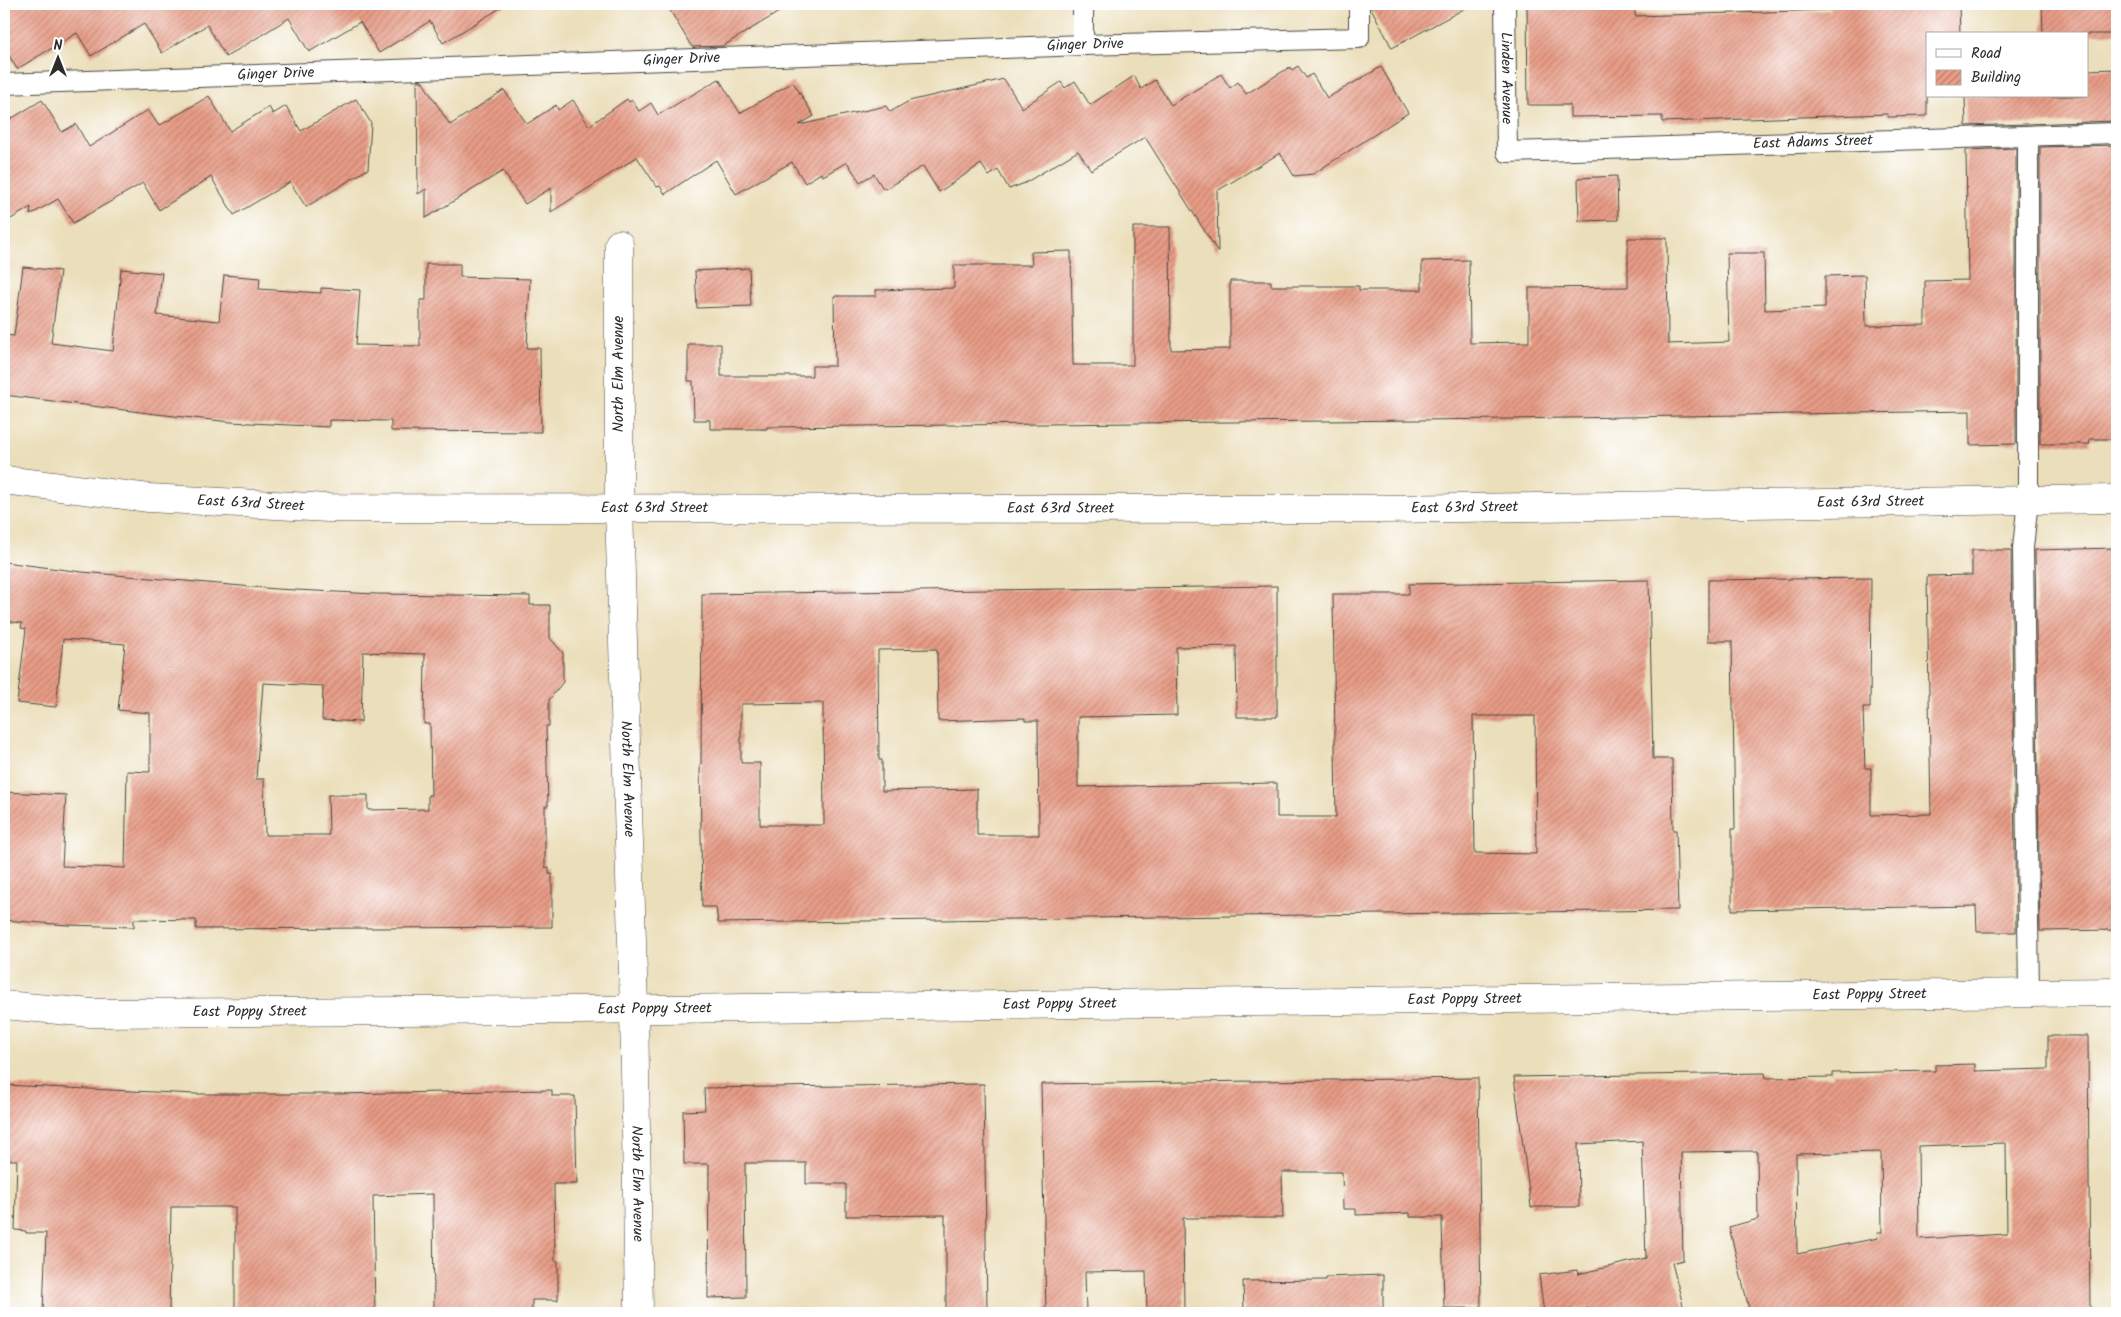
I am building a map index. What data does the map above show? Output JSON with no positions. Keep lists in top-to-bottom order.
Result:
{
  "streets": {
    "street": ["North Elm Avenue", "East 63rd Street", "East Poppy Street"],
    "lane": ["Ginger Drive", "Linden Avenue", "East Adams Street"]
  },
  "crossings": [
    ["Linden Avenue", "East Adams Street"],
    ["North Elm Avenue", "East 63rd Street"],
    ["North Elm Avenue", "East Poppy Street"]
  ],
  "legend": ["Road", "Building"],
  "north": "top"
}
